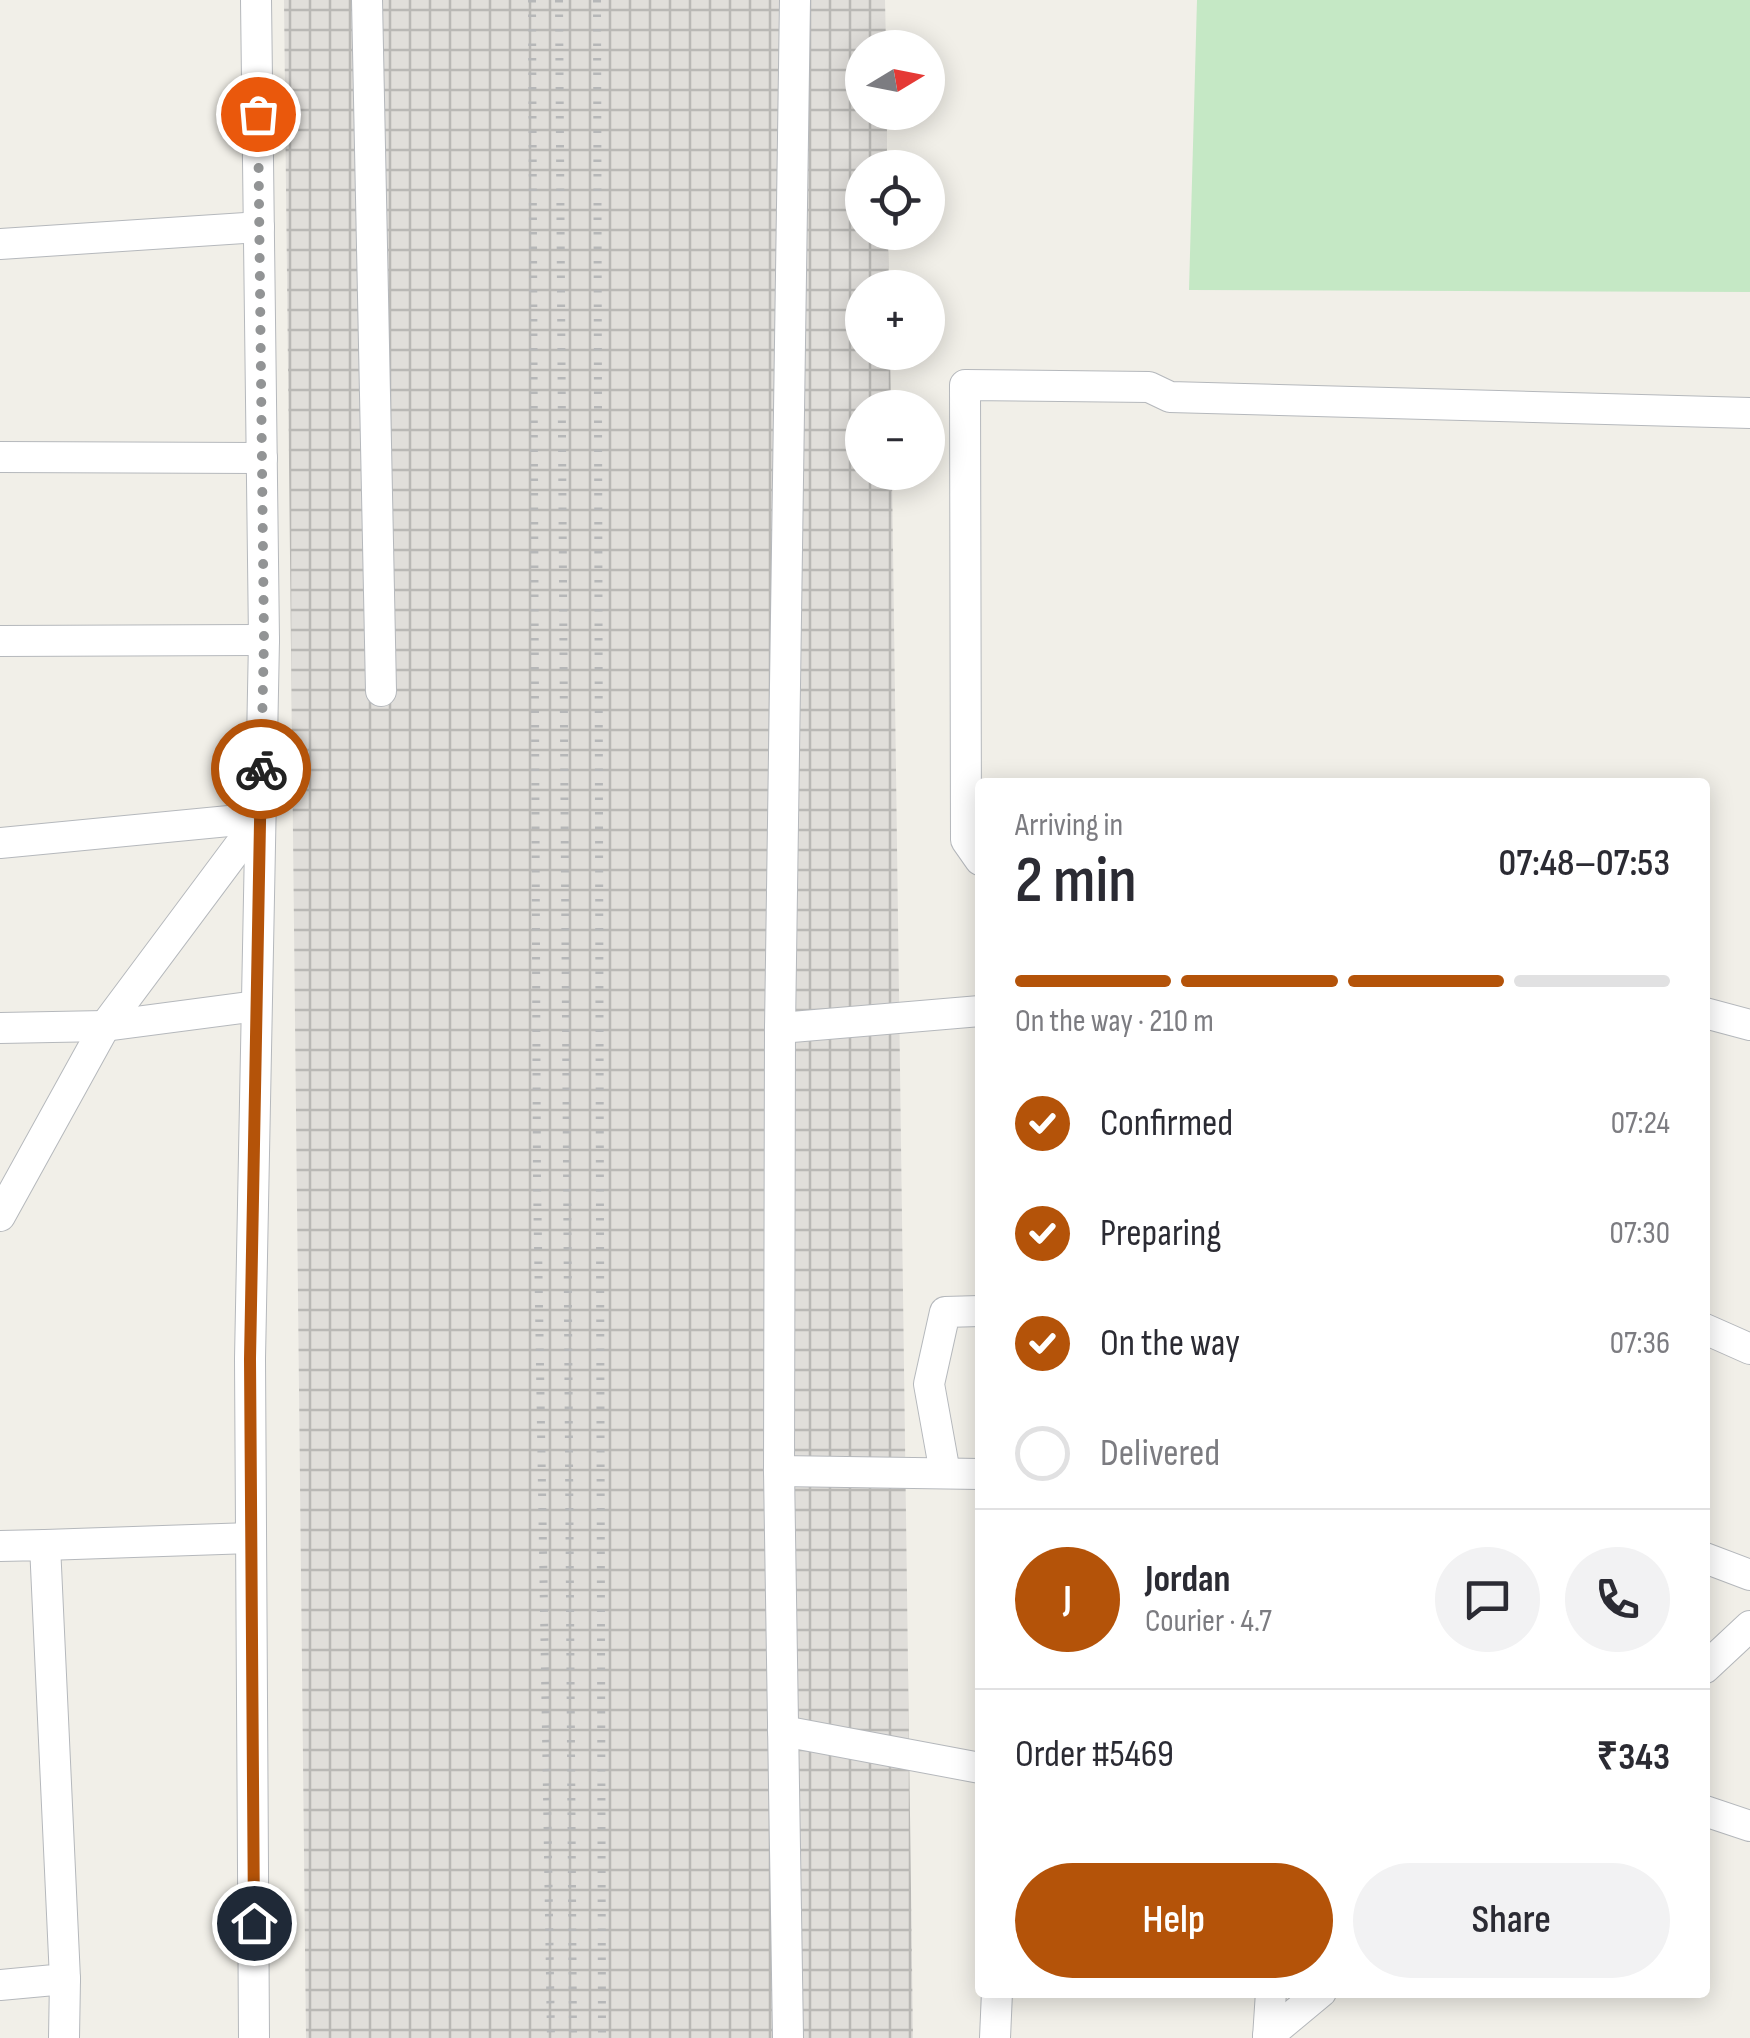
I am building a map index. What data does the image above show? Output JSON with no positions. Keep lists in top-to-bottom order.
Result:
{
  "north": "right",
  "page": {
    "map_buttons": ["+", "−"],
    "heading": ["2 min", "Arriving in", "07:48–07:53"],
    "panel": [
      "Jordan",
      "Courier · 4.7",
      "Order #5469",
      "₹343"
    ],
    "bar": "On the way · 210 m",
    "list": [
      ["Confirmed", "07:24"],
      ["Preparing", "07:30"],
      ["On the way", "07:36"],
      "Delivered"
    ],
    "round": "J",
    "buttons": ["Help", "Share"]
  }
}
